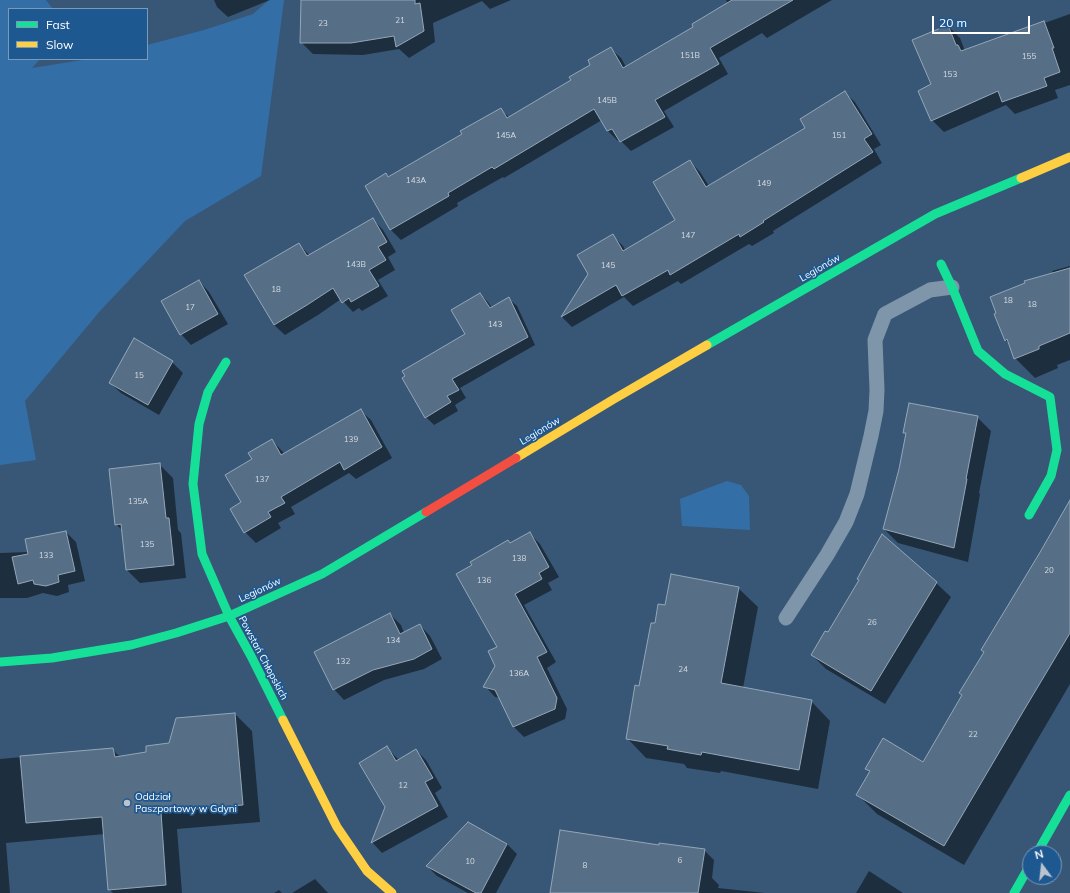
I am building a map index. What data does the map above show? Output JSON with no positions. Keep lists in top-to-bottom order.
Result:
{
  "streets": {
    "street": ["Legionów", "Powstań Chłopskich"]
  },
  "crossings": [
    ["Legionów", "Powstań Chłopskich"]
  ],
  "places": ["Oddział Paszportowy w Gdyni"],
  "house_numbers": [
    "21",
    "23",
    "151B",
    "155",
    "153",
    "145B",
    "145A",
    "151",
    "143A",
    "149",
    "147",
    "143B",
    "145",
    "18",
    "18",
    "18",
    "17",
    "143",
    "15",
    "139",
    "137",
    "135A",
    "135",
    "133",
    "138",
    "20",
    "136",
    "26",
    "134",
    "132",
    "24",
    "136A",
    "22",
    "12",
    "6",
    "10",
    "8"
  ],
  "legend": ["Fast", "Slow"],
  "scale_bar": "20 m",
  "north": "top"
}
